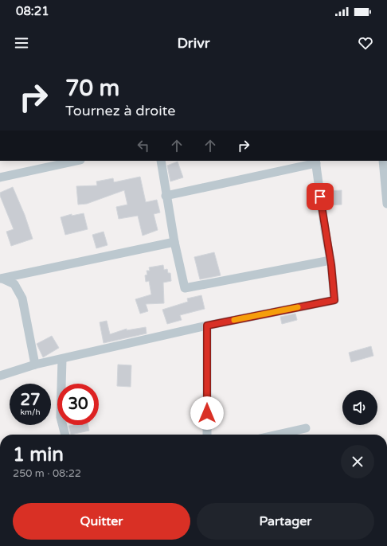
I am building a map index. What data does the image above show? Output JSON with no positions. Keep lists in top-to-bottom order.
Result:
{
  "page": {
    "status": "08:21",
    "header": "Drivr",
    "turn": ["70 m", "Tournez à droite"],
    "speed": "27 km/h",
    "limit": "30",
    "heading": ["1 min", "250 m · 08:22"],
    "buttons": ["Quitter", "Partager"]
  }
}
